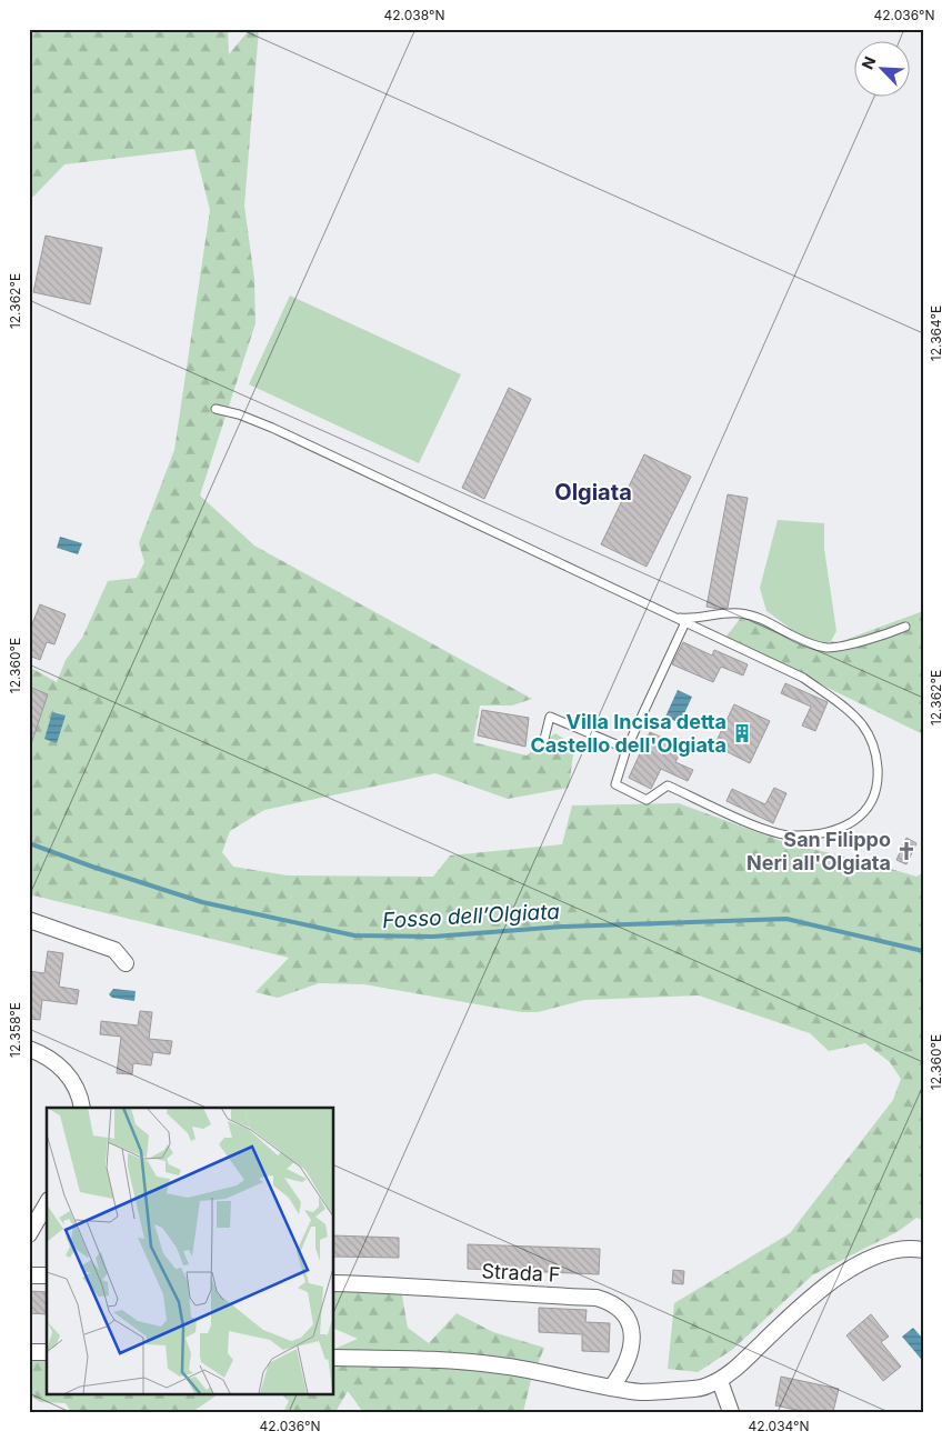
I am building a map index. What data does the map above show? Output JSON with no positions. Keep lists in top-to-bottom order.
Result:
{
  "streets": {
    "street": ["Strada F"]
  },
  "districts": ["Olgiata"],
  "water": ["Fosso dell’Olgiata"],
  "places": {
    "building": ["Villa Incisa detta Castello dell'Olgiata"],
    "church": ["San Filippo Neri all'Olgiata"]
  },
  "north": "top left",
  "coordinates": [
    "42.038°N",
    "42.036°N",
    "12.362°E",
    "12.364°E",
    "12.360°E",
    "12.358°E",
    "42.034°N"
  ]
}
